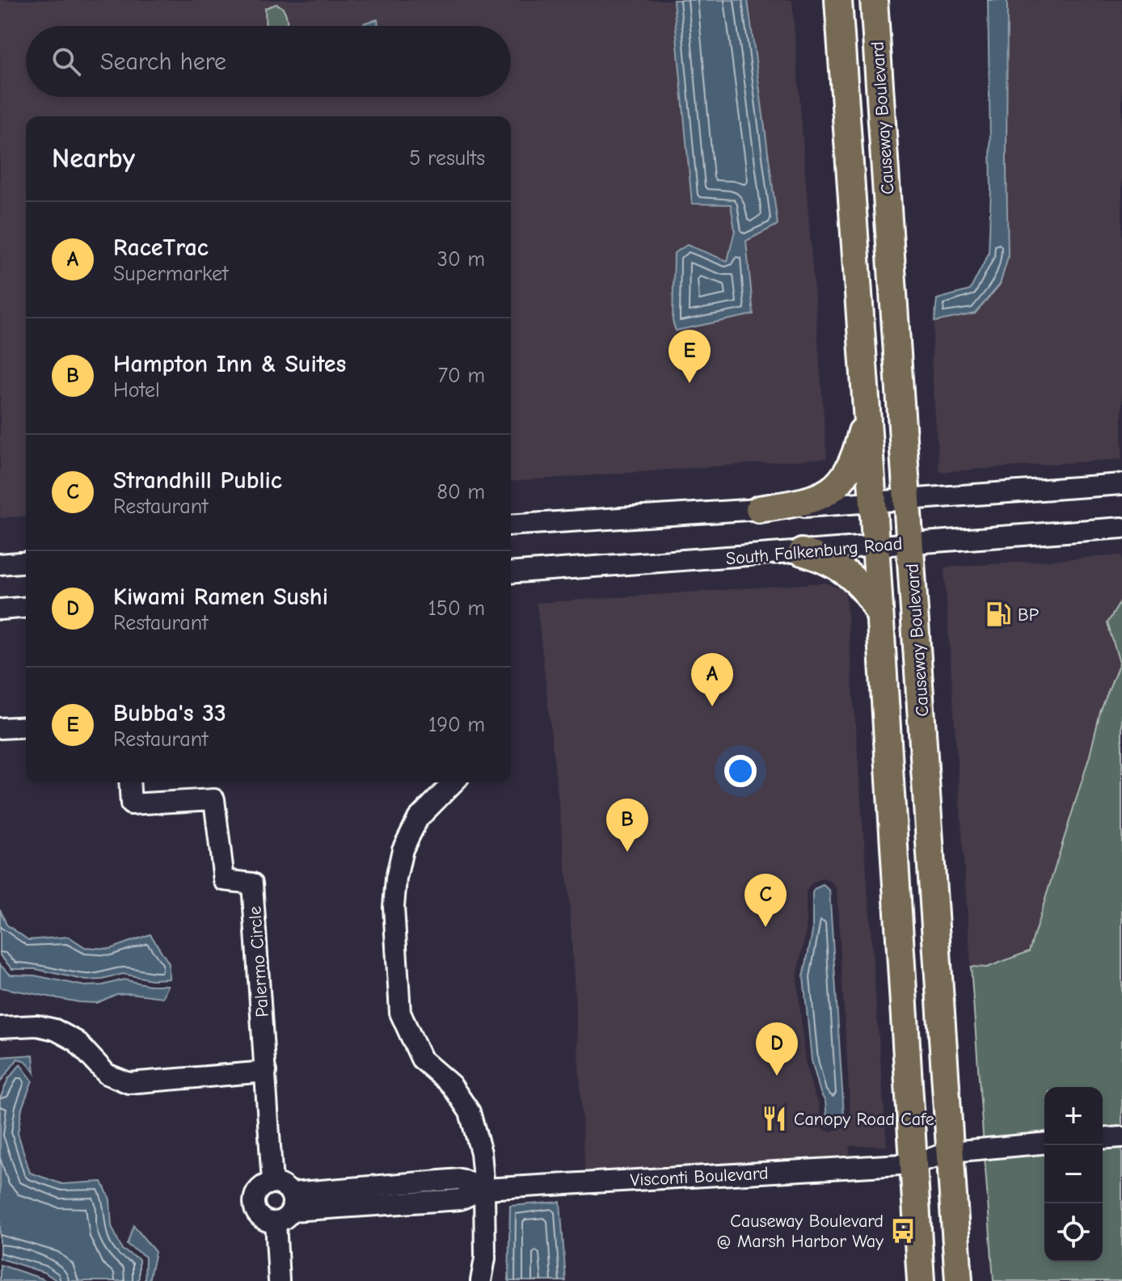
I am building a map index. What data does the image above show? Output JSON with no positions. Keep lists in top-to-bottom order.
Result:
{
  "streets": {
    "main road": ["Causeway Boulevard"],
    "street": ["South Falkenburg Road", "Palermo Circle", "Visconti Boulevard"]
  },
  "crossings": [
    ["Causeway Boulevard", "South Falkenburg Road"],
    ["Causeway Boulevard", "Visconti Boulevard"],
    ["Palermo Circle", "Visconti Boulevard"]
  ],
  "places": {
    "fuel station": ["BP"],
    "restaurant": ["Canopy Road Cafe"],
    "bus stop": ["Causeway Boulevard @ Marsh Harbor Way"]
  },
  "page": {
    "search": "Search here",
    "heading": ["Nearby", "5 results"],
    "list": [
      {
        "mark": "A",
        "name": "RaceTrac",
        "note": "Supermarket",
        "value": "30 m"
      },
      {
        "mark": "B",
        "name": "Hampton Inn & Suites",
        "note": "Hotel",
        "value": "70 m"
      },
      {
        "mark": "C",
        "name": "Strandhill Public",
        "note": "Restaurant",
        "value": "80 m"
      },
      {
        "mark": "D",
        "name": "Kiwami Ramen Sushi",
        "note": "Restaurant",
        "value": "150 m"
      },
      {
        "mark": "E",
        "name": "Bubba's 33",
        "note": "Restaurant",
        "value": "190 m"
      }
    ],
    "pins": [
      "E",
      "A",
      "B",
      "C",
      "D"
    ],
    "map_buttons": ["+", "−"]
  }
}
